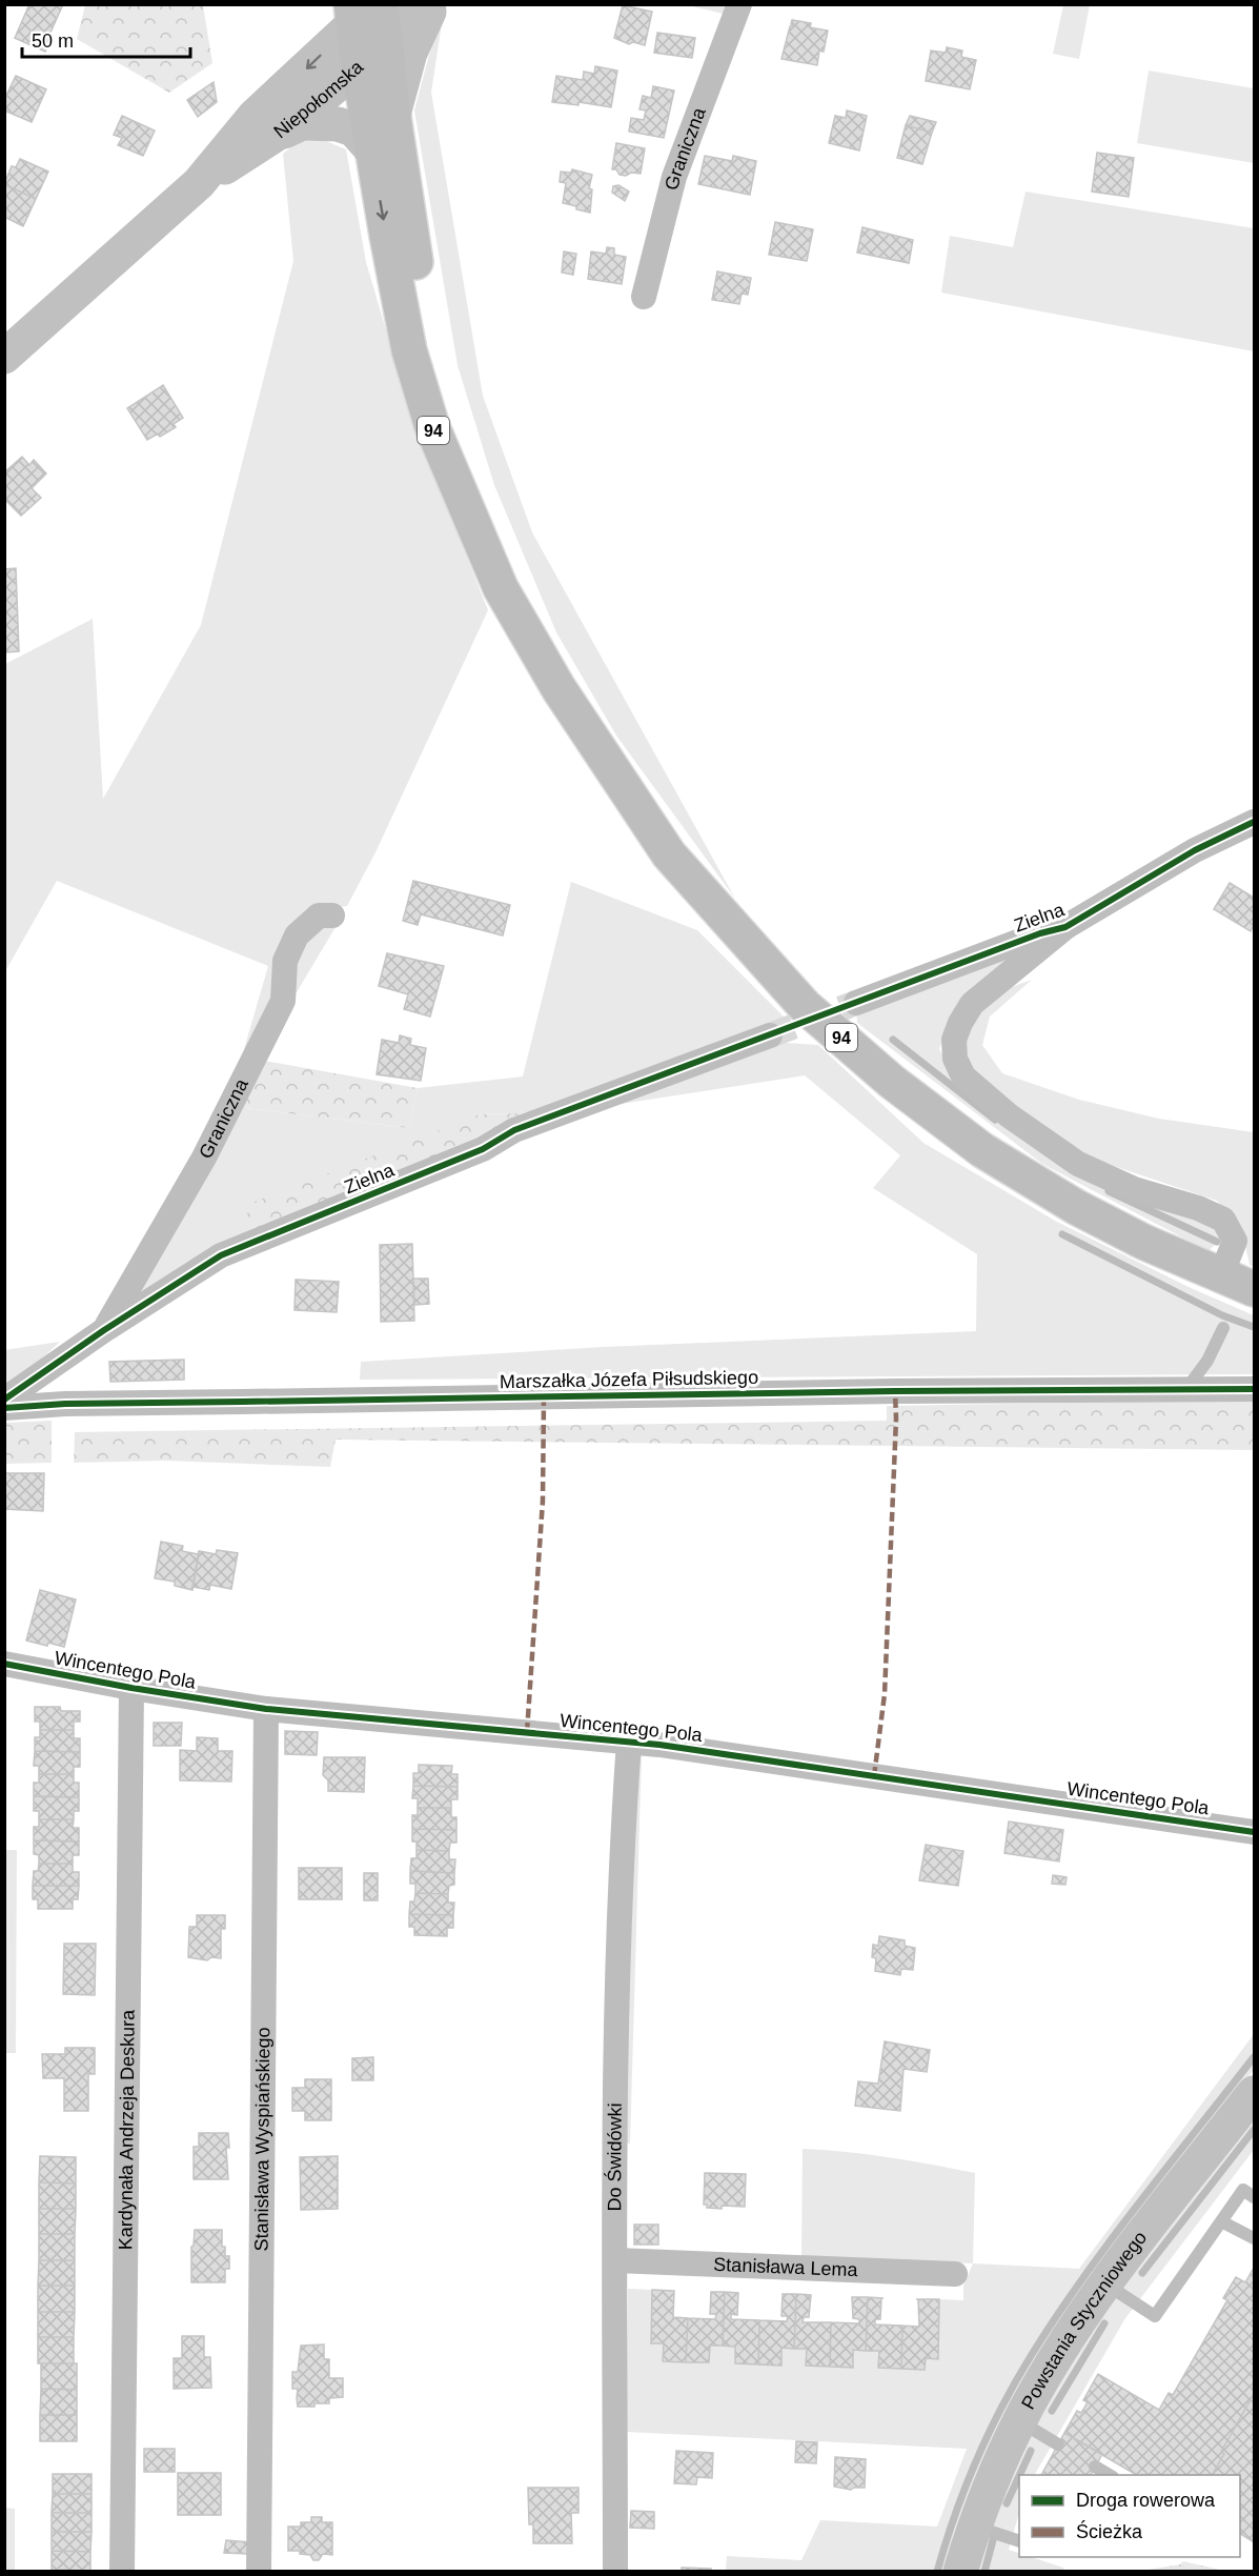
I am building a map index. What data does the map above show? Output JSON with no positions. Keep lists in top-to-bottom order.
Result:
{
  "streets": {
    "main road": ["Niepołomska", "94", "Powstania Styczniowego"],
    "street": [
      "Graniczna",
      "Zielna",
      "Marszałka Józefa Piłsudskiego",
      "Wincentego Pola",
      "Kardynała Andrzeja Deskura",
      "Stanisława Wyspiańskiego",
      "Do Świdówki",
      "Stanisława Lema"
    ]
  },
  "crossings": [
    ["Niepołomska", "94"],
    ["Graniczna", "Zielna"],
    ["Wincentego Pola", "Kardynała Andrzeja Deskura"],
    ["Wincentego Pola", "Stanisława Wyspiańskiego"],
    ["Wincentego Pola", "Do Świdówki"],
    ["Do Świdówki", "Stanisława Lema"]
  ],
  "legend": ["Droga rowerowa", "Ścieżka"],
  "scale_bar": "50 m"
}
